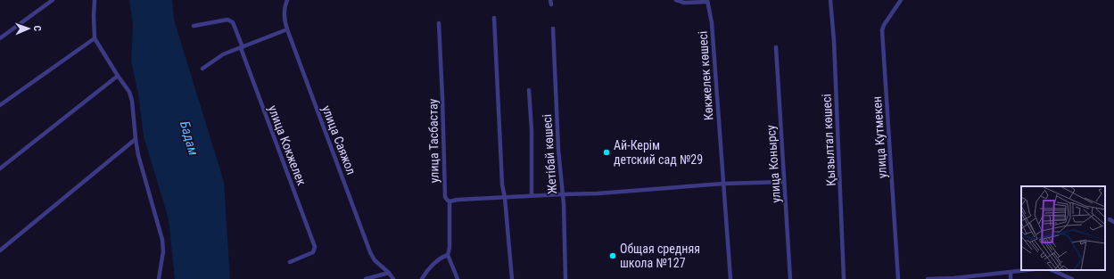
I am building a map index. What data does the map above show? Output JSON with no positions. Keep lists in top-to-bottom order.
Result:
{
  "streets": {
    "street": [
      "Көкжелек көшесі",
      "улица Кутмекен",
      "улица Саяжол",
      "Қызылтал көшесі",
      "улица Тасбастау",
      "улица Кокжелек",
      "Жетібай көшесі",
      "улица Конырсу"
    ]
  },
  "water": ["Бадам"],
  "places": ["Ай-Керім детский сад №29", "Общая средняя школа №127"],
  "north": "right"
}
